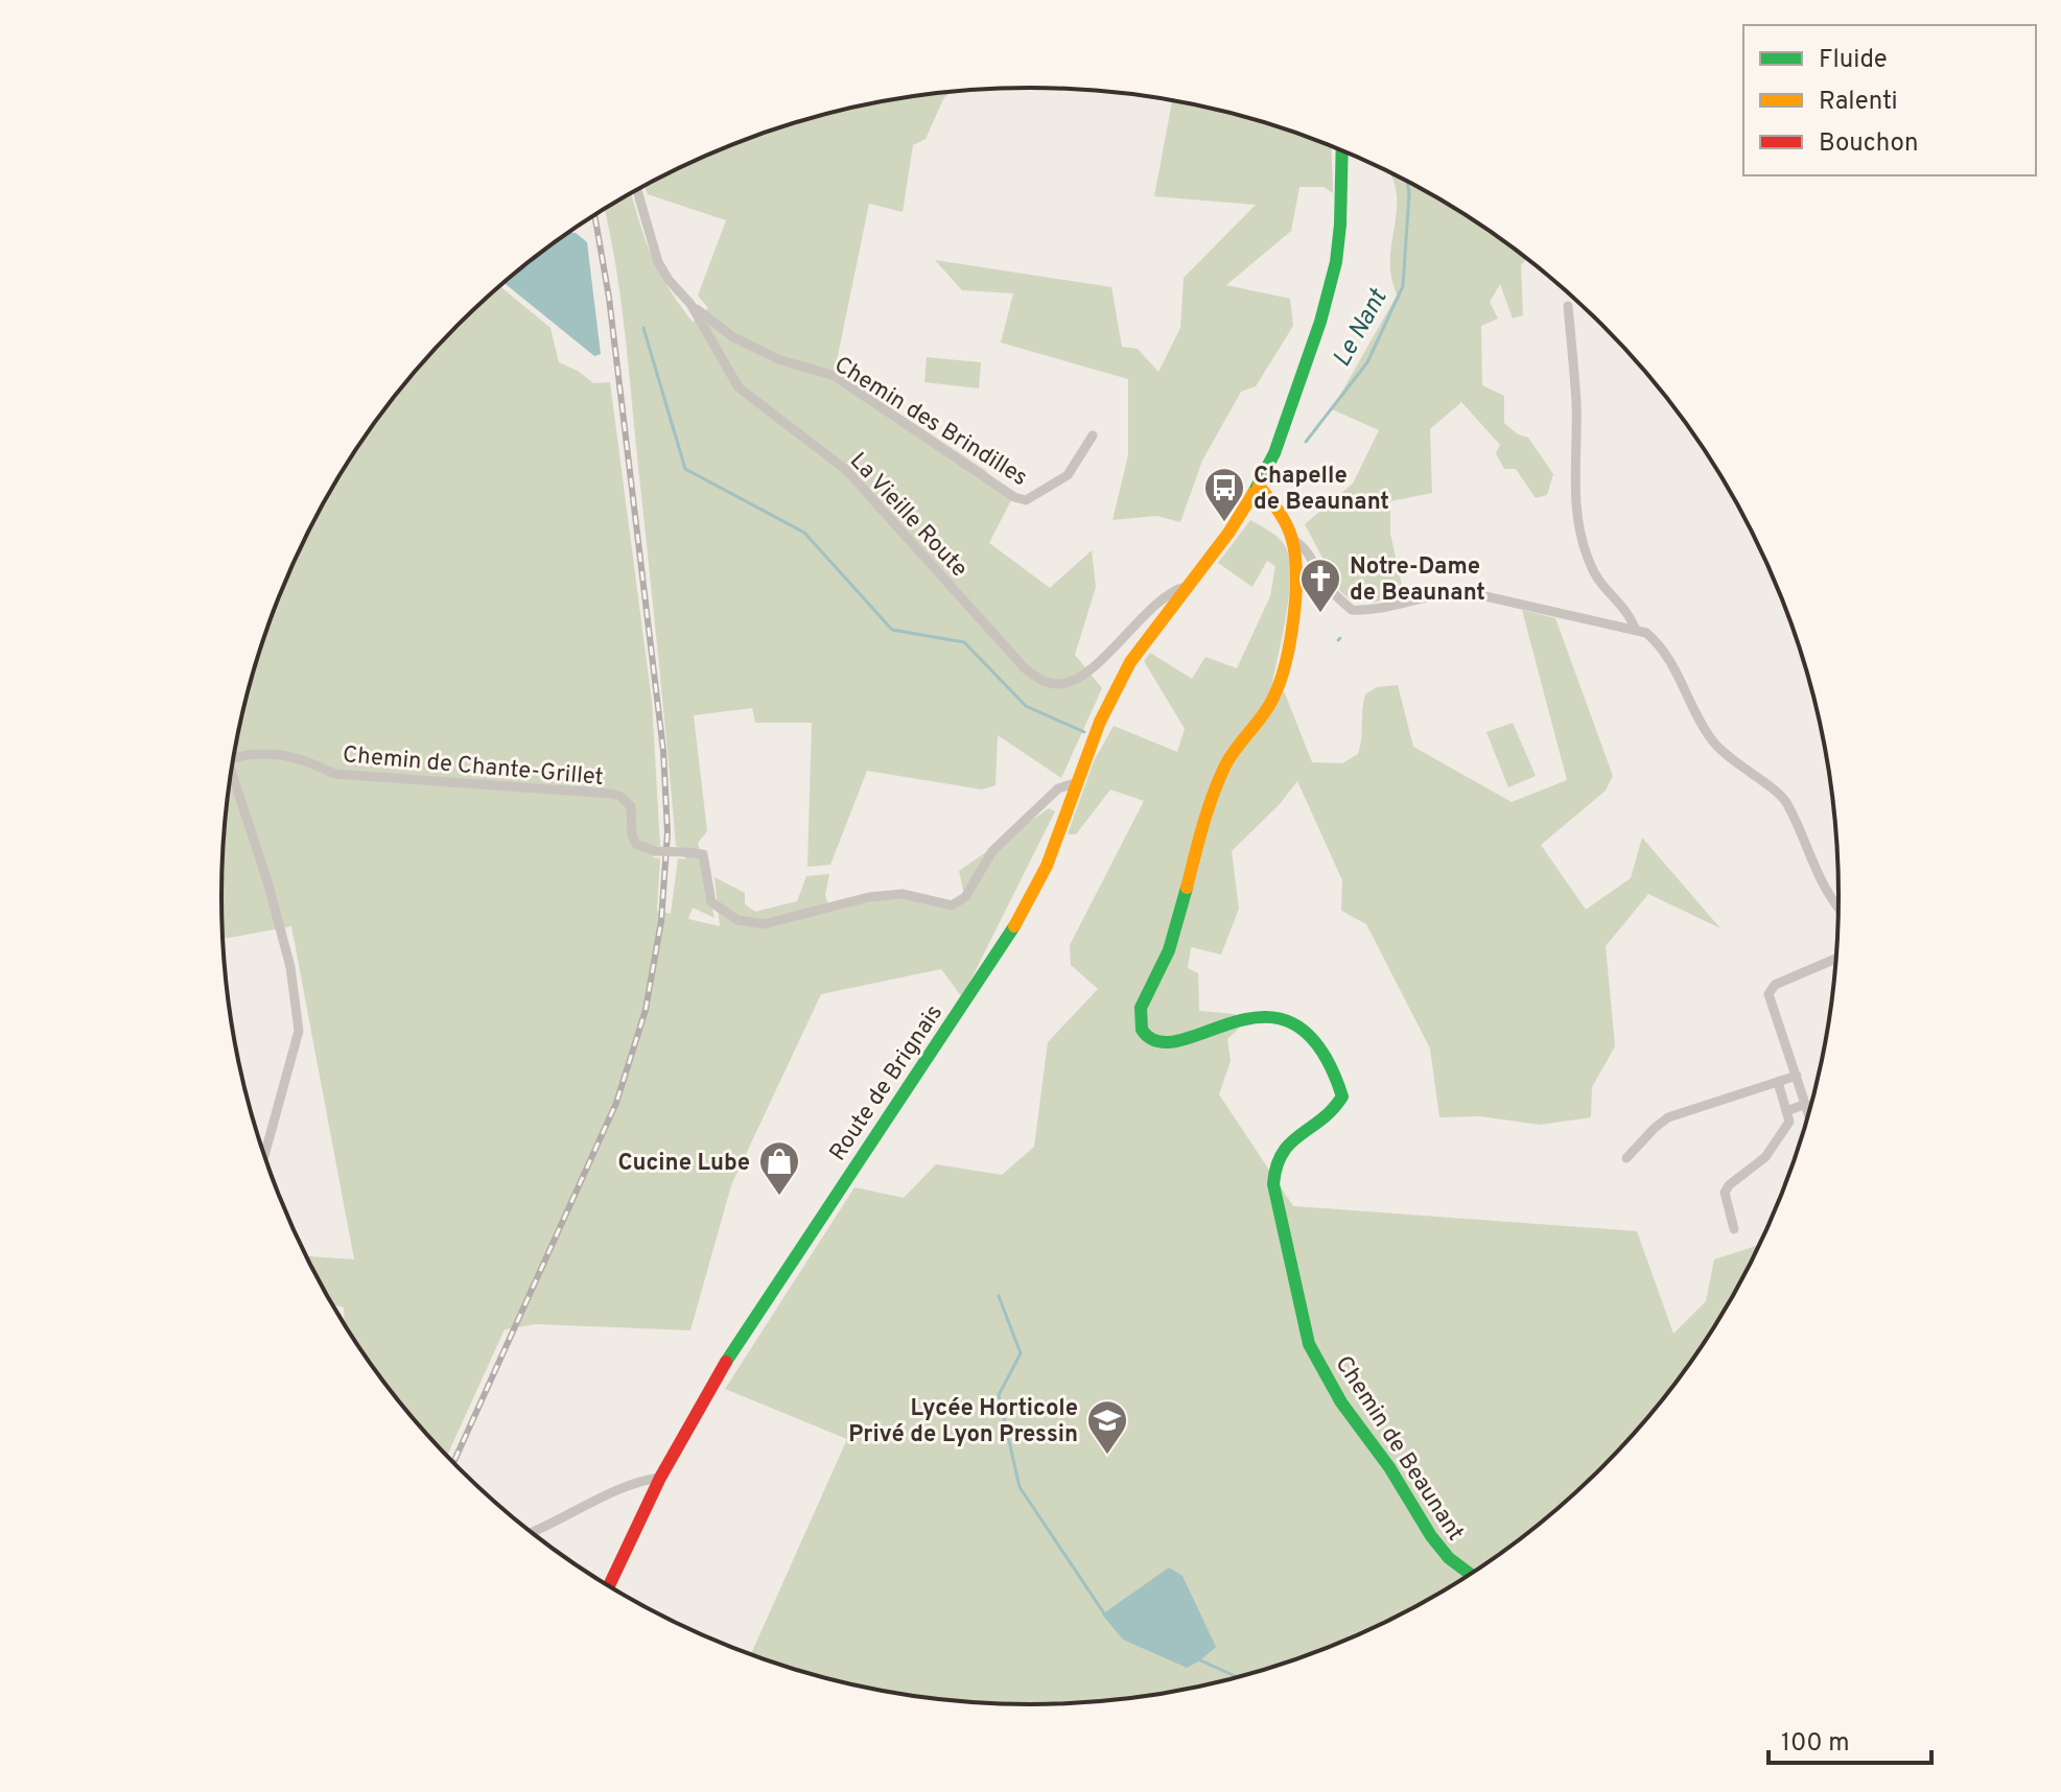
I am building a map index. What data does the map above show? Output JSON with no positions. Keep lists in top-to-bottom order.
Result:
{
  "streets": {
    "main road": ["Route de Brignais", "Chemin de Beaunant"],
    "street": ["Chemin des Brindilles", "La Vieille Route", "Chemin de Chante-Grillet"]
  },
  "crossings": [
    ["Chemin des Brindilles", "La Vieille Route"],
    ["La Vieille Route", "Route de Brignais"],
    ["Chemin de Chante-Grillet", "Route de Brignais"],
    ["Route de Brignais", "Chemin de Beaunant"]
  ],
  "water": ["Le Nant"],
  "places": {
    "bus stop": ["Chapelle de Beaunant"],
    "church": ["Notre-Dame de Beaunant"],
    "shop": ["Cucine Lube"],
    "school or university": ["Lycée Horticole Privé de Lyon Pressin"]
  },
  "legend": ["Fluide", "Ralenti", "Bouchon"],
  "scale_bar": "100 m"
}
